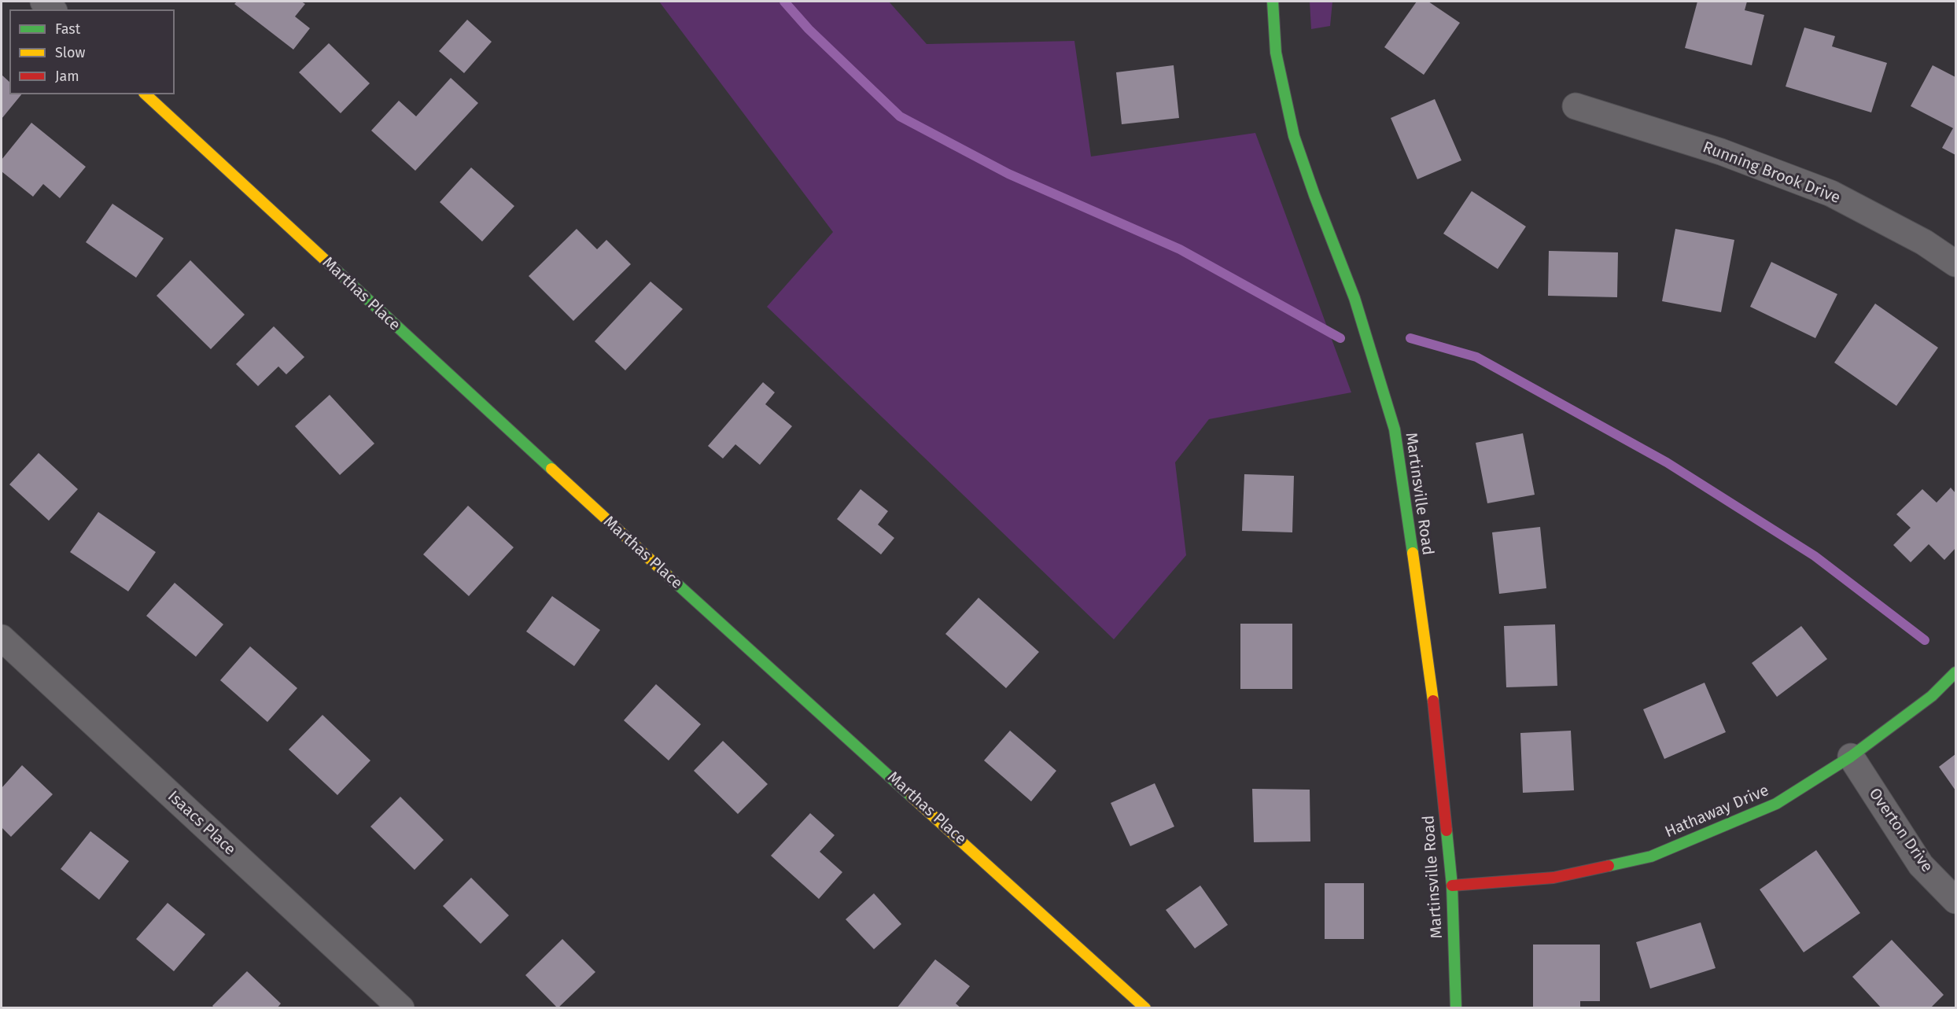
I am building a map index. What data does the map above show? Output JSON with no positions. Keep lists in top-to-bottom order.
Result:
{
  "streets": {
    "street": [
      "Running Brook Drive",
      "Marthas Place",
      "Martinsville Road",
      "Hathaway Drive",
      "Isaacs Place",
      "Overton Drive"
    ]
  },
  "crossings": [
    ["Martinsville Road", "Hathaway Drive"],
    ["Hathaway Drive", "Overton Drive"]
  ],
  "legend": ["Fast", "Slow", "Jam"]
}
